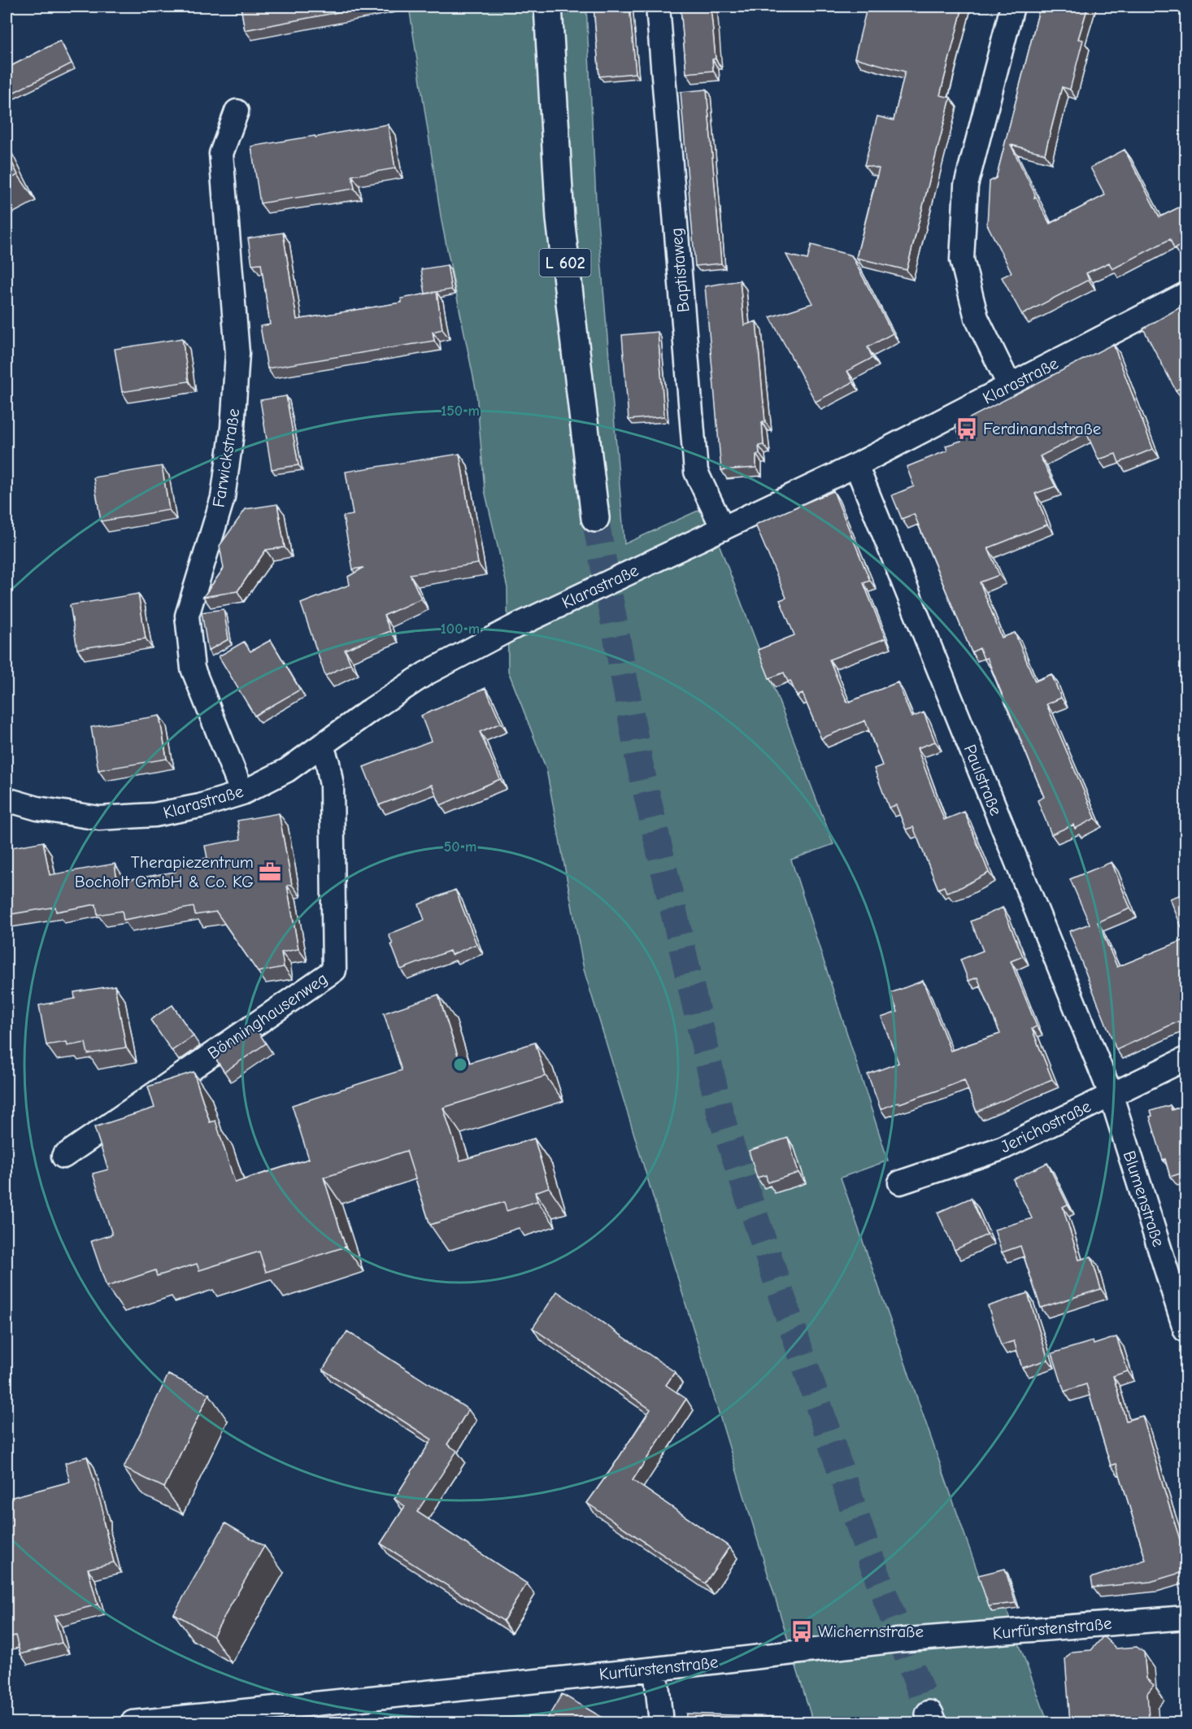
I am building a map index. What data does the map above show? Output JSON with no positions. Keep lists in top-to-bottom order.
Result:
{
  "streets": {
    "main road": ["L 602"],
    "street": [
      "Baptistaweg",
      "Klarastraße",
      "Farwickstraße",
      "Paulstraße",
      "Bönninghausenweg",
      "Jerichostraße",
      "Blumenstraße",
      "Kurfürstenstraße"
    ]
  },
  "crossings": [
    ["Baptistaweg", "Klarastraße"],
    ["Klarastraße", "Farwickstraße"],
    ["Klarastraße", "Paulstraße"],
    ["Klarastraße", "Bönninghausenweg"],
    ["Paulstraße", "Jerichostraße"],
    ["Paulstraße", "Blumenstraße"],
    ["Jerichostraße", "Blumenstraße"]
  ],
  "places": {
    "bus stop": ["Ferdinandstraße", "Wichernstraße"],
    "office": ["Therapiezentrum Bocholt GmbH & Co. KG"]
  },
  "rings": ["150 m", "100 m", "50 m"]
}
